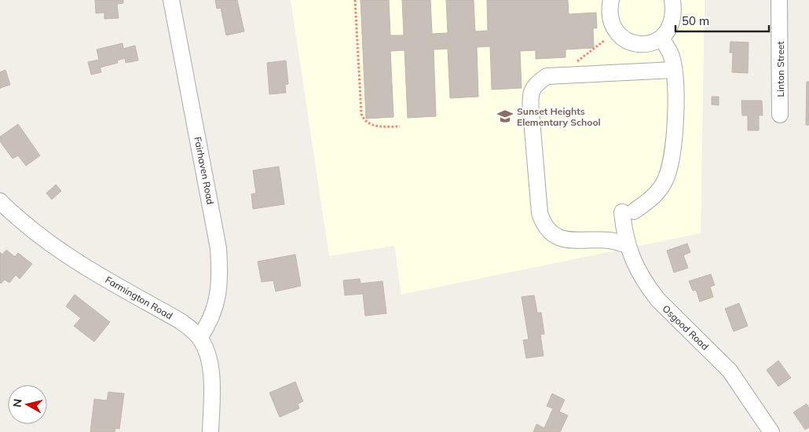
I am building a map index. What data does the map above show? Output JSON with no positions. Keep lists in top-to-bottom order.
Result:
{
  "streets": {
    "street": [
      "Linton Street",
      "Fairhaven Road",
      "Farmington Road",
      "Osgood Road"
    ]
  },
  "crossings": [
    ["Fairhaven Road", "Farmington Road"]
  ],
  "places": {
    "school or university": ["Sunset Heights Elementary School"]
  },
  "scale_bar": "50 m",
  "north": "left"
}
